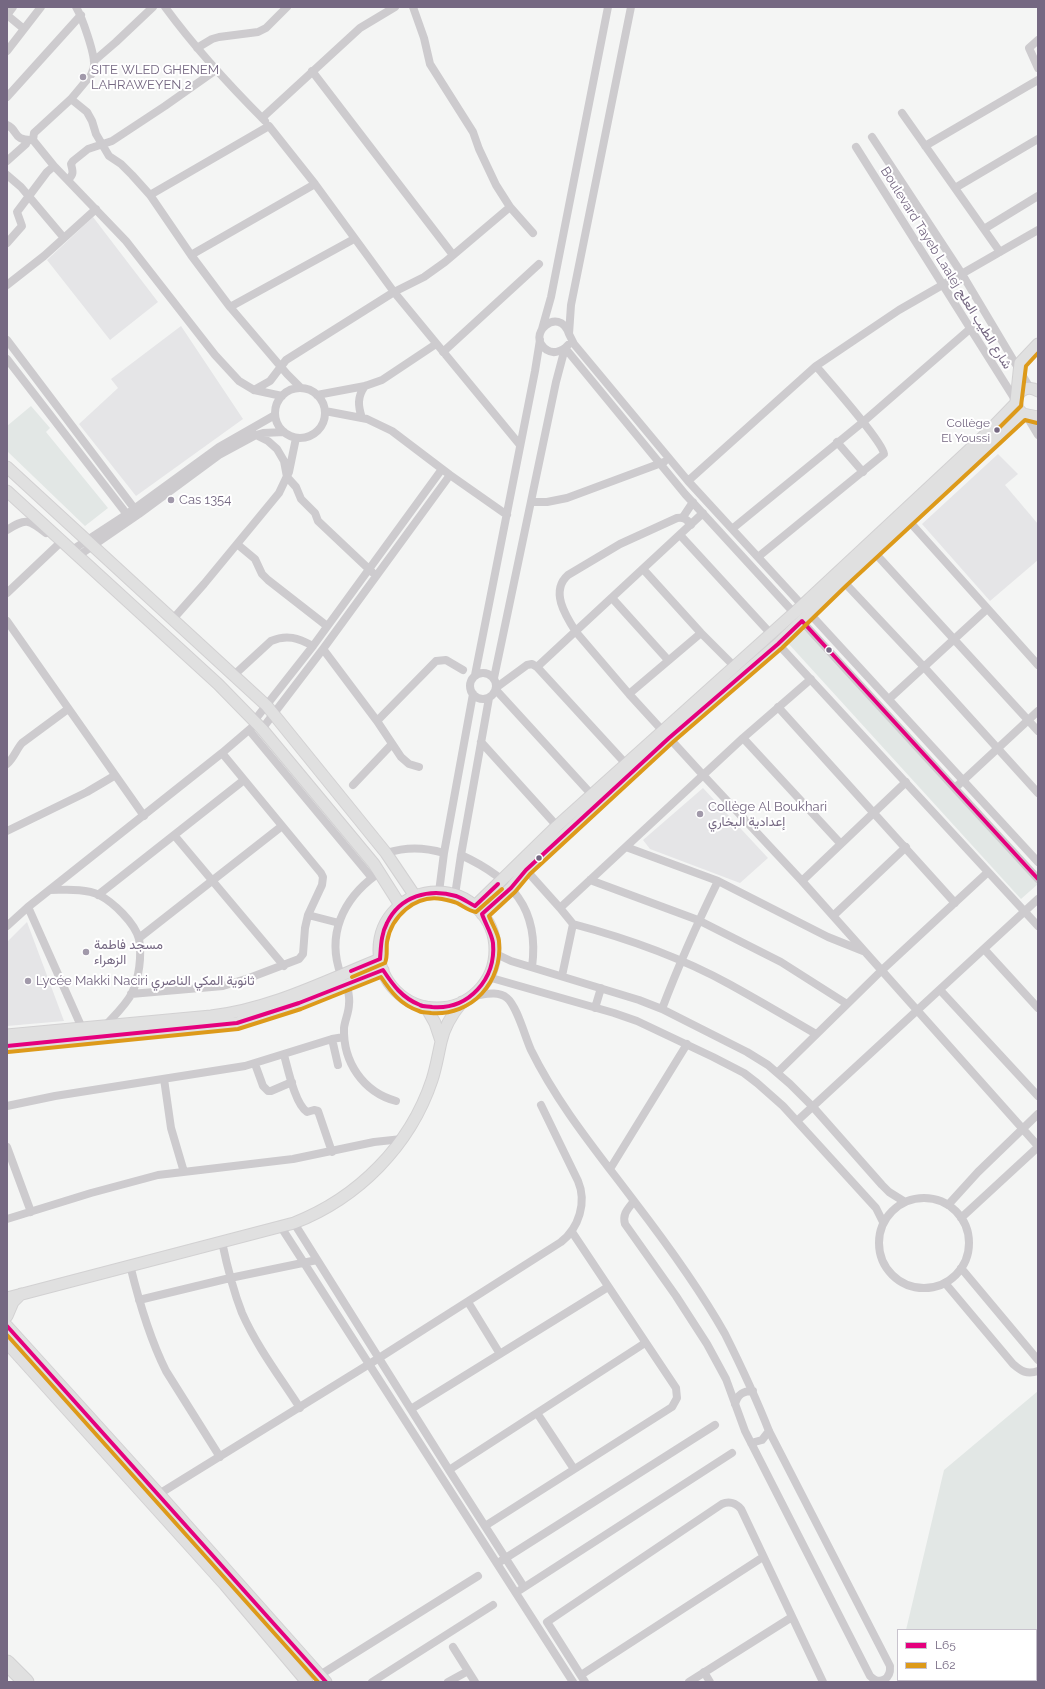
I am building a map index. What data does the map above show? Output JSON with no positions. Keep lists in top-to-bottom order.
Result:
{
  "streets": {
    "street": ["Boulevard Tayeb Laalej شارع الطيب العلج"]
  },
  "places": [
    "SITE WLED GHENEM LAHRAWEYEN 2",
    "Collège El Youssi",
    "Cas 1354",
    "Collège Al Boukhari إعدادية البخاري",
    "مسجد فاطمة الزهراء",
    "Lycée Makki Naciri ثانوية المكي الناصري"
  ],
  "lines": ["transit line L62", "transit line L65"],
  "legend": ["L65", "L62"]
}
